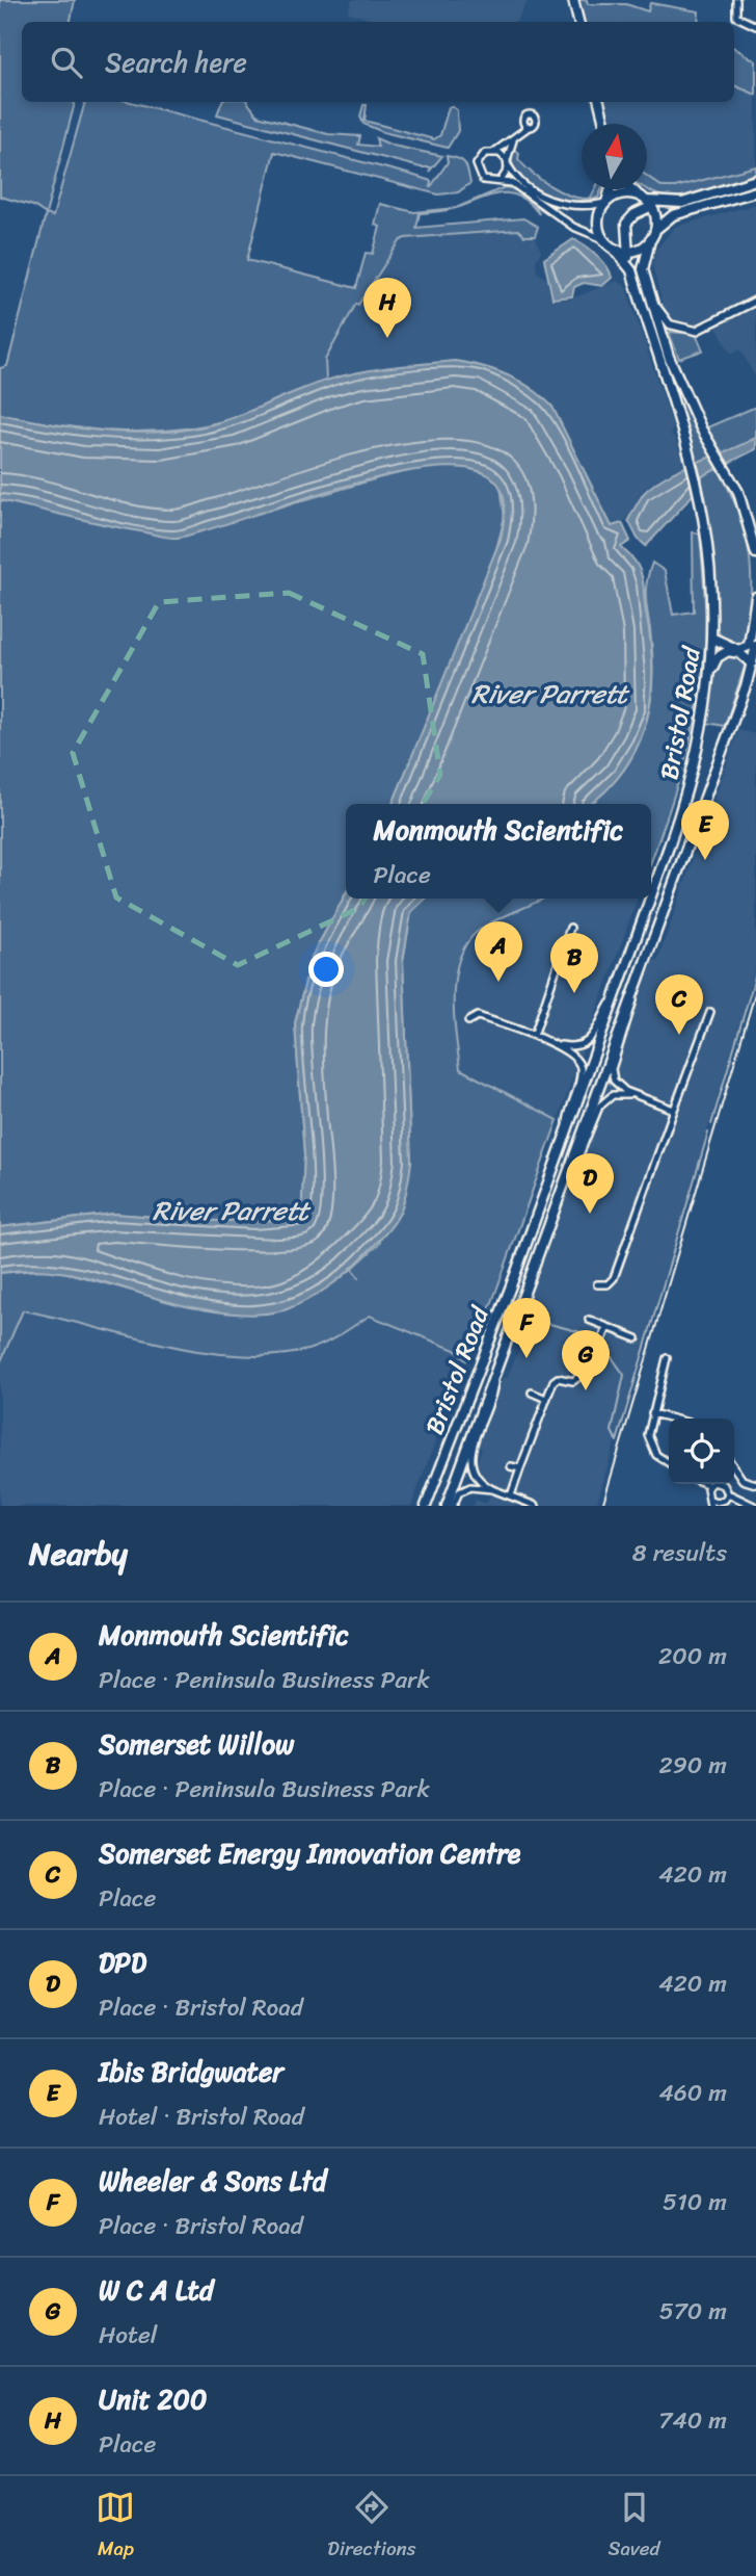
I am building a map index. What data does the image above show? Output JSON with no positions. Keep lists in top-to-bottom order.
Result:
{
  "streets": {
    "main road": ["Bristol Road"]
  },
  "water": ["River Parrett"],
  "north": "top",
  "page": {
    "search": "Search here",
    "pins": [
      "H",
      "E",
      "A",
      "B",
      "C",
      "D",
      "F",
      "G"
    ],
    "popup": ["Monmouth Scientific", "Place"],
    "heading": ["Nearby", "8 results"],
    "list": [
      {
        "mark": "A",
        "name": "Monmouth Scientific",
        "note": "Place · Peninsula Business Park",
        "value": "200 m"
      },
      {
        "mark": "B",
        "name": "Somerset Willow",
        "note": "Place · Peninsula Business Park",
        "value": "290 m"
      },
      {
        "mark": "C",
        "name": "Somerset Energy Innovation Centre",
        "note": "Place",
        "value": "420 m"
      },
      {
        "mark": "D",
        "name": "DPD",
        "note": "Place · Bristol Road",
        "value": "420 m"
      },
      {
        "mark": "E",
        "name": "Ibis Bridgwater",
        "note": "Hotel · Bristol Road",
        "value": "460 m"
      },
      {
        "mark": "F",
        "name": "Wheeler & Sons Ltd",
        "note": "Place · Bristol Road",
        "value": "510 m"
      },
      {
        "mark": "G",
        "name": "W C A Ltd",
        "note": "Hotel",
        "value": "570 m"
      },
      {
        "mark": "H",
        "name": "Unit 200",
        "note": "Place",
        "value": "740 m"
      }
    ],
    "nav": ["Map", "Directions", "Saved"]
  }
}
